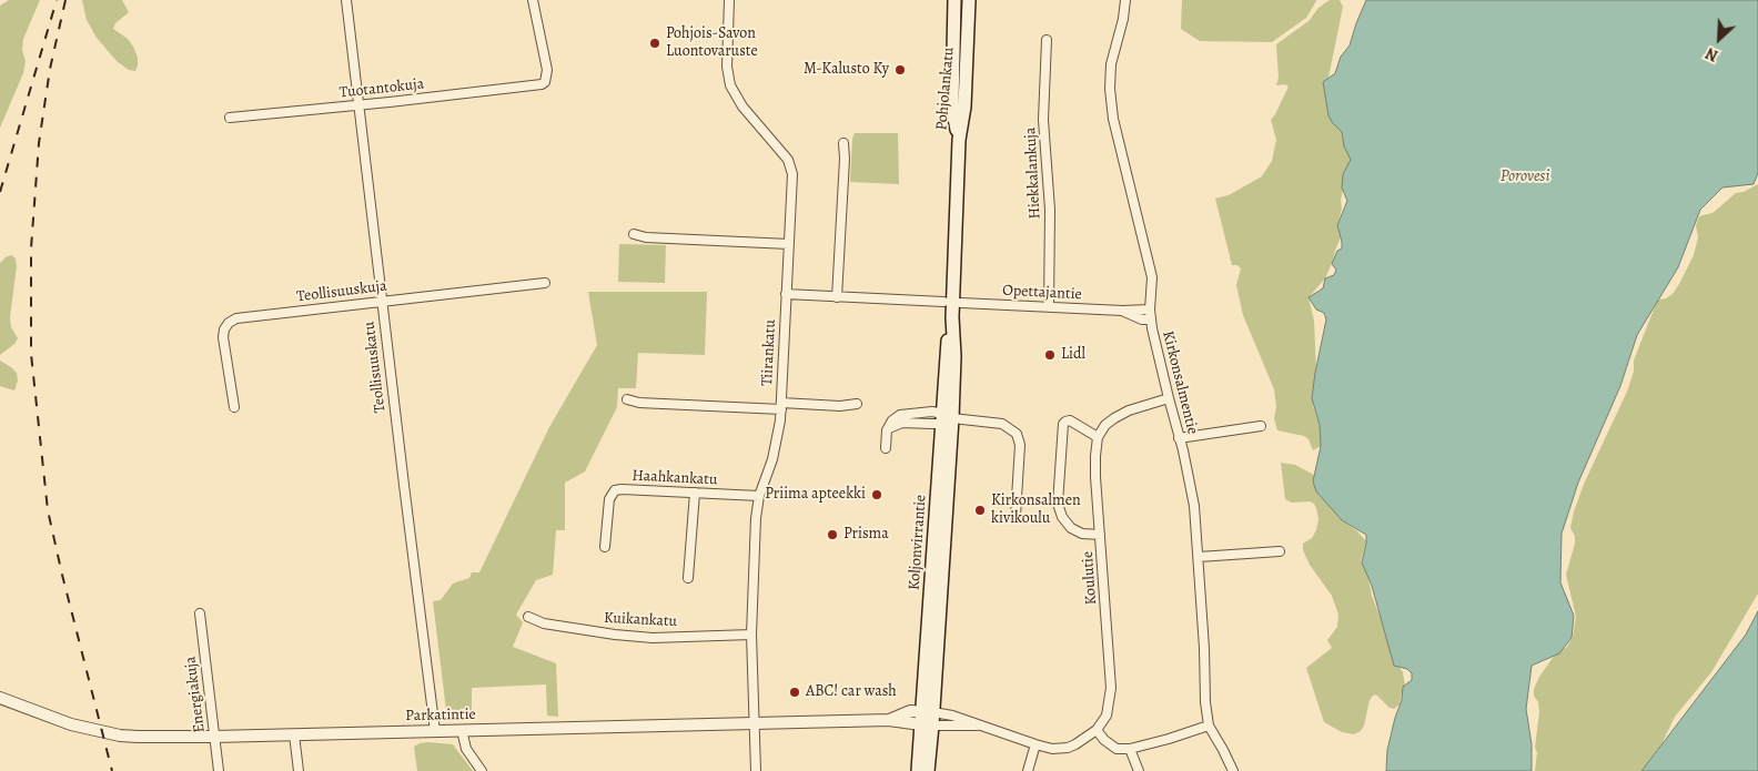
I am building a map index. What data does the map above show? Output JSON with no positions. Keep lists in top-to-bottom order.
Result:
{
  "streets": {
    "main road": ["Pohjolankatu", "Koljonvirrantie"],
    "street": [
      "Tuotantokuja",
      "Hiekkalankuja",
      "Teollisuuskuja",
      "Opettajantie",
      "Tiirankatu",
      "Teollisuuskatu",
      "Kirkonsalmentie",
      "Haahkankatu",
      "Koulutie",
      "Kuikankatu",
      "Energiakuja",
      "Parkatintie"
    ]
  },
  "crossings": [
    ["Tuotantokuja", "Teollisuuskatu"],
    ["Pohjolankatu", "Koljonvirrantie"],
    ["Hiekkalankuja", "Opettajantie"],
    ["Teollisuuskuja", "Teollisuuskatu"],
    ["Opettajantie", "Kirkonsalmentie"],
    ["Tiirankatu", "Haahkankatu"],
    ["Tiirankatu", "Kuikankatu"],
    ["Tiirankatu", "Parkatintie"],
    ["Teollisuuskatu", "Parkatintie"],
    ["Koljonvirrantie", "Parkatintie"],
    ["Energiakuja", "Parkatintie"]
  ],
  "water": ["Porovesi"],
  "places": [
    "Pohjois-Savon Luontovaruste",
    "M-Kalusto Ky",
    "Lidl",
    "Priima apteekki",
    "Kirkonsalmen kivikoulu",
    "Prisma",
    "ABC! car wash"
  ],
  "north": "bottom left"
}
